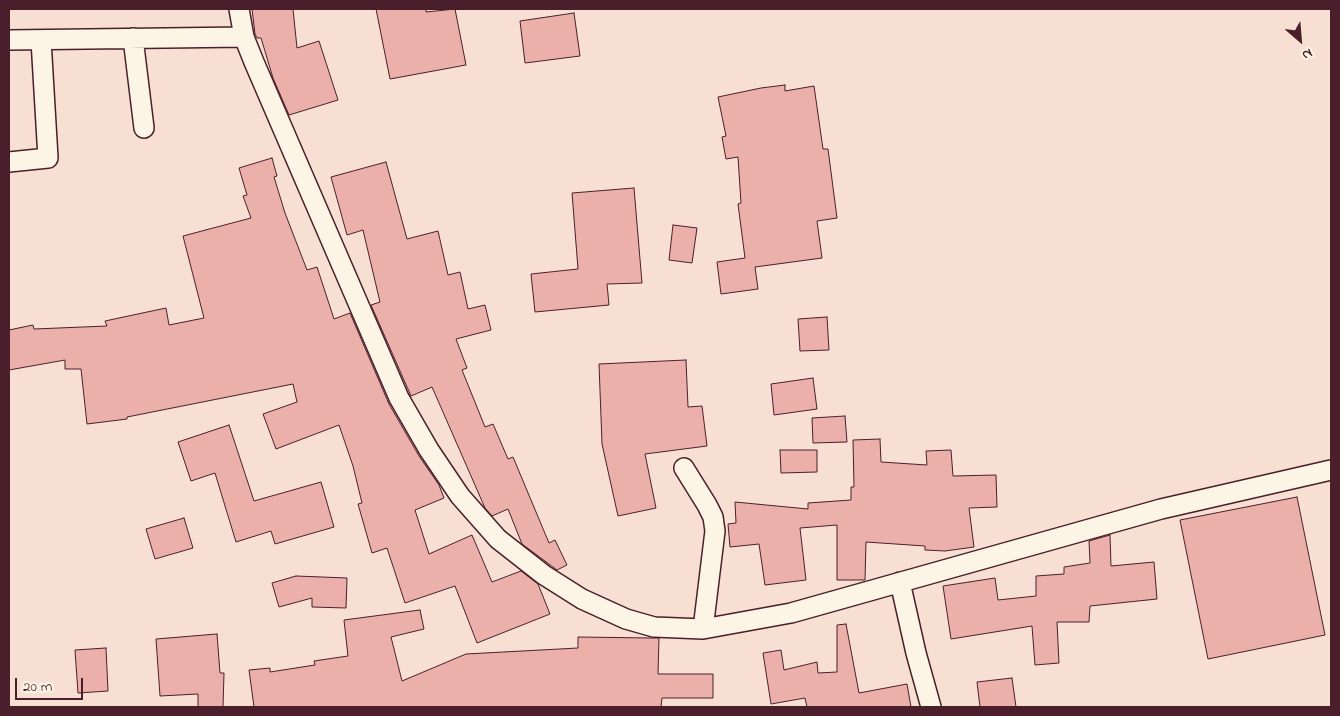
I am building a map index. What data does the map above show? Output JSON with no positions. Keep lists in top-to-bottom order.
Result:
{
  "scale_bar": "20 m",
  "north": "bottom right"
}
